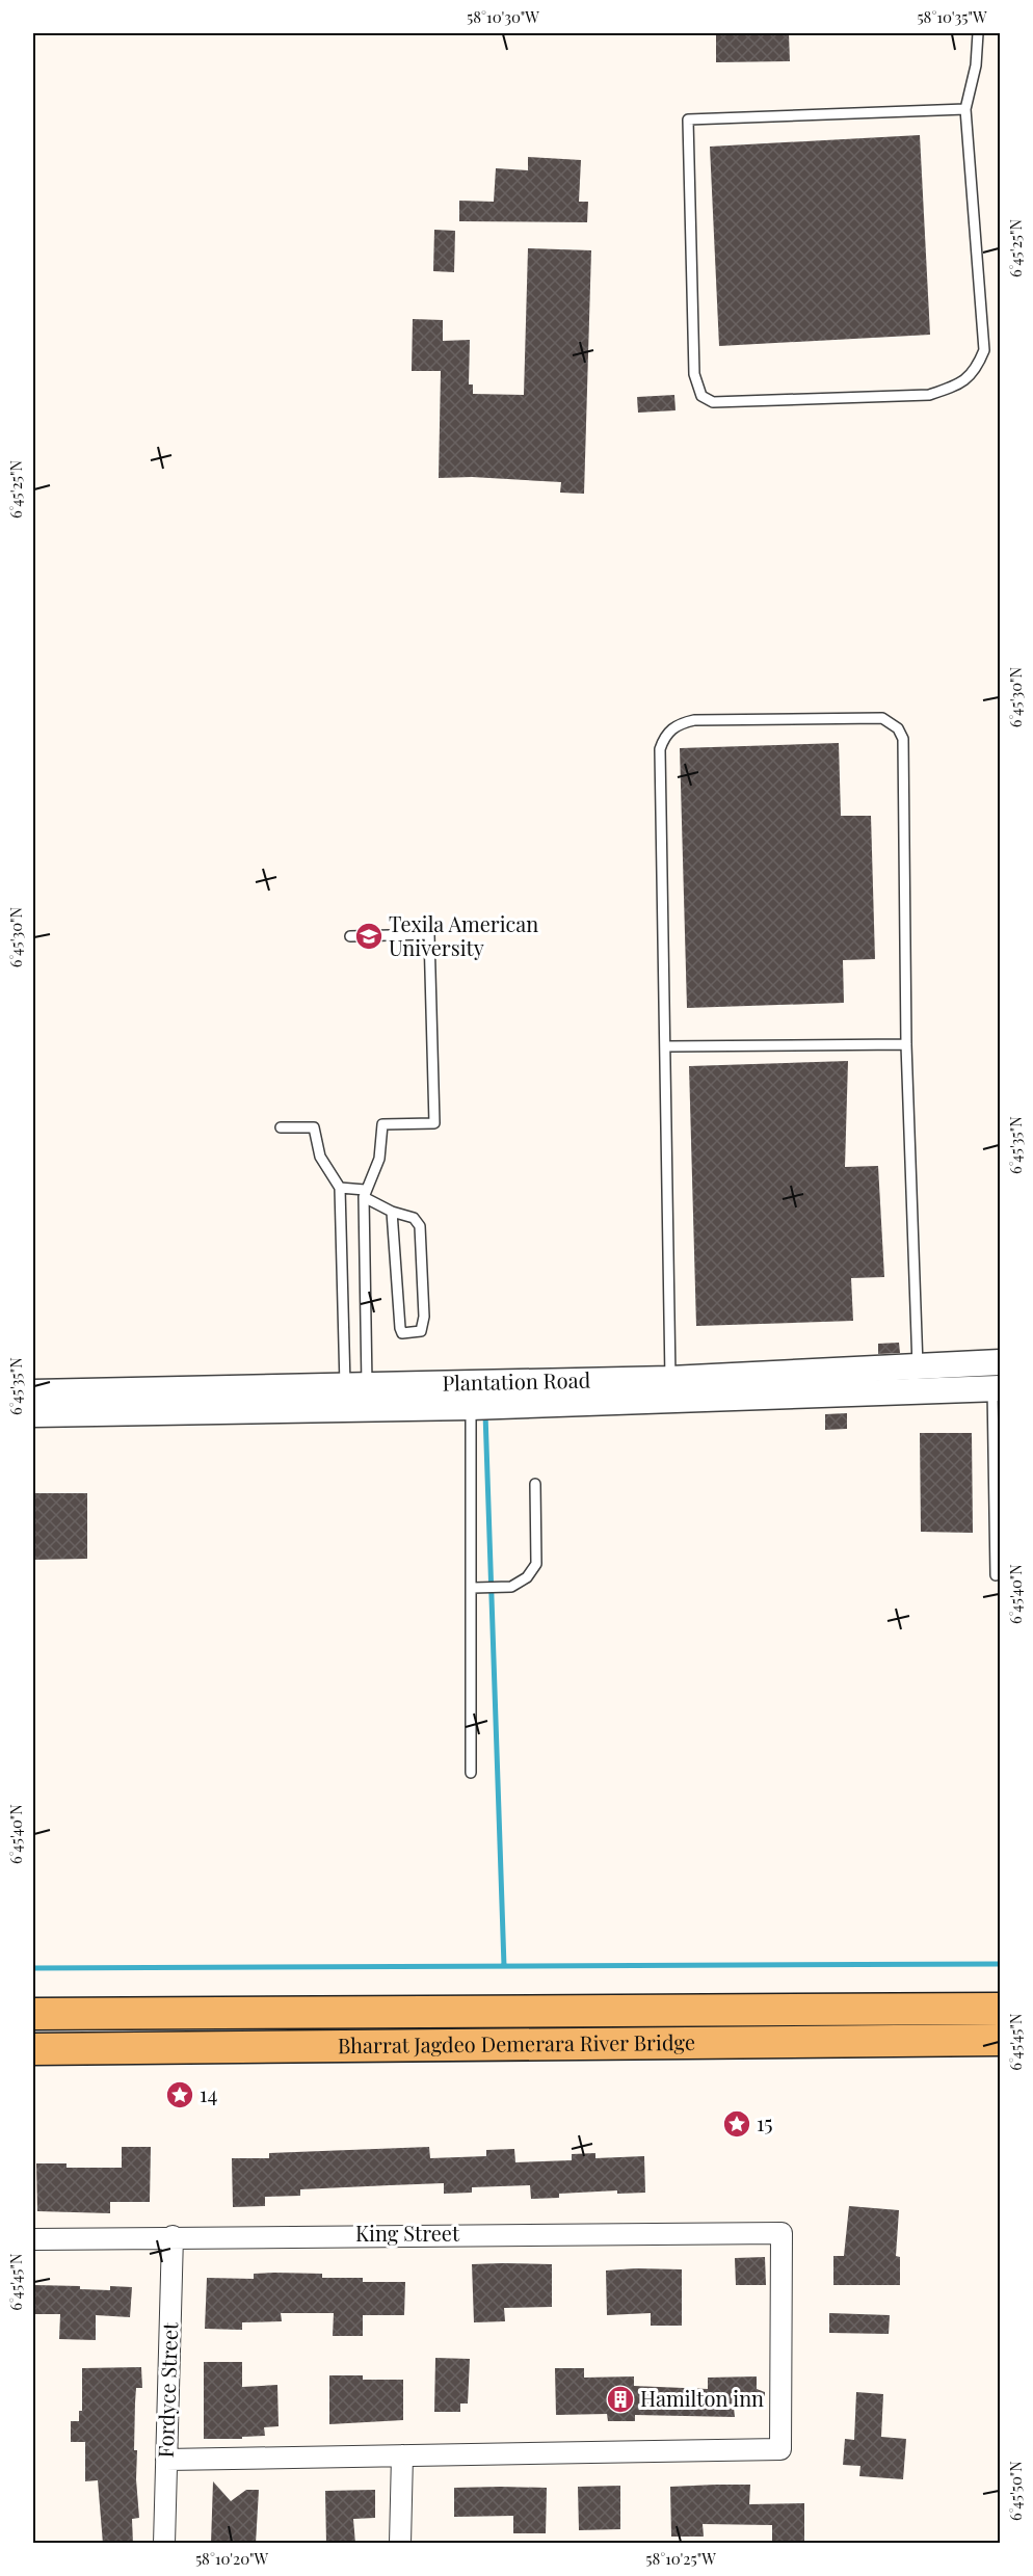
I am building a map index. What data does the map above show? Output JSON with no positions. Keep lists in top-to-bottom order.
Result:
{
  "streets": {
    "main road": ["Bharrat Jagdeo Demerara River Bridge"],
    "street": ["Plantation Road", "King Street", "Fordyce Street"]
  },
  "crossings": [
    ["King Street", "Fordyce Street"]
  ],
  "places": {
    "school or university": ["Texila American University"],
    "place": ["14", "15"],
    "building": ["Hamilton inn"]
  },
  "coordinates": [
    "58°10'30\"W",
    "58°10'35\"W",
    "6°45'25\"N",
    "6°45'30\"N",
    "6°45'35\"N",
    "6°45'40\"N",
    "6°45'45\"N",
    "6°45'50\"N",
    "58°10'20\"W",
    "58°10'25\"W"
  ]
}
